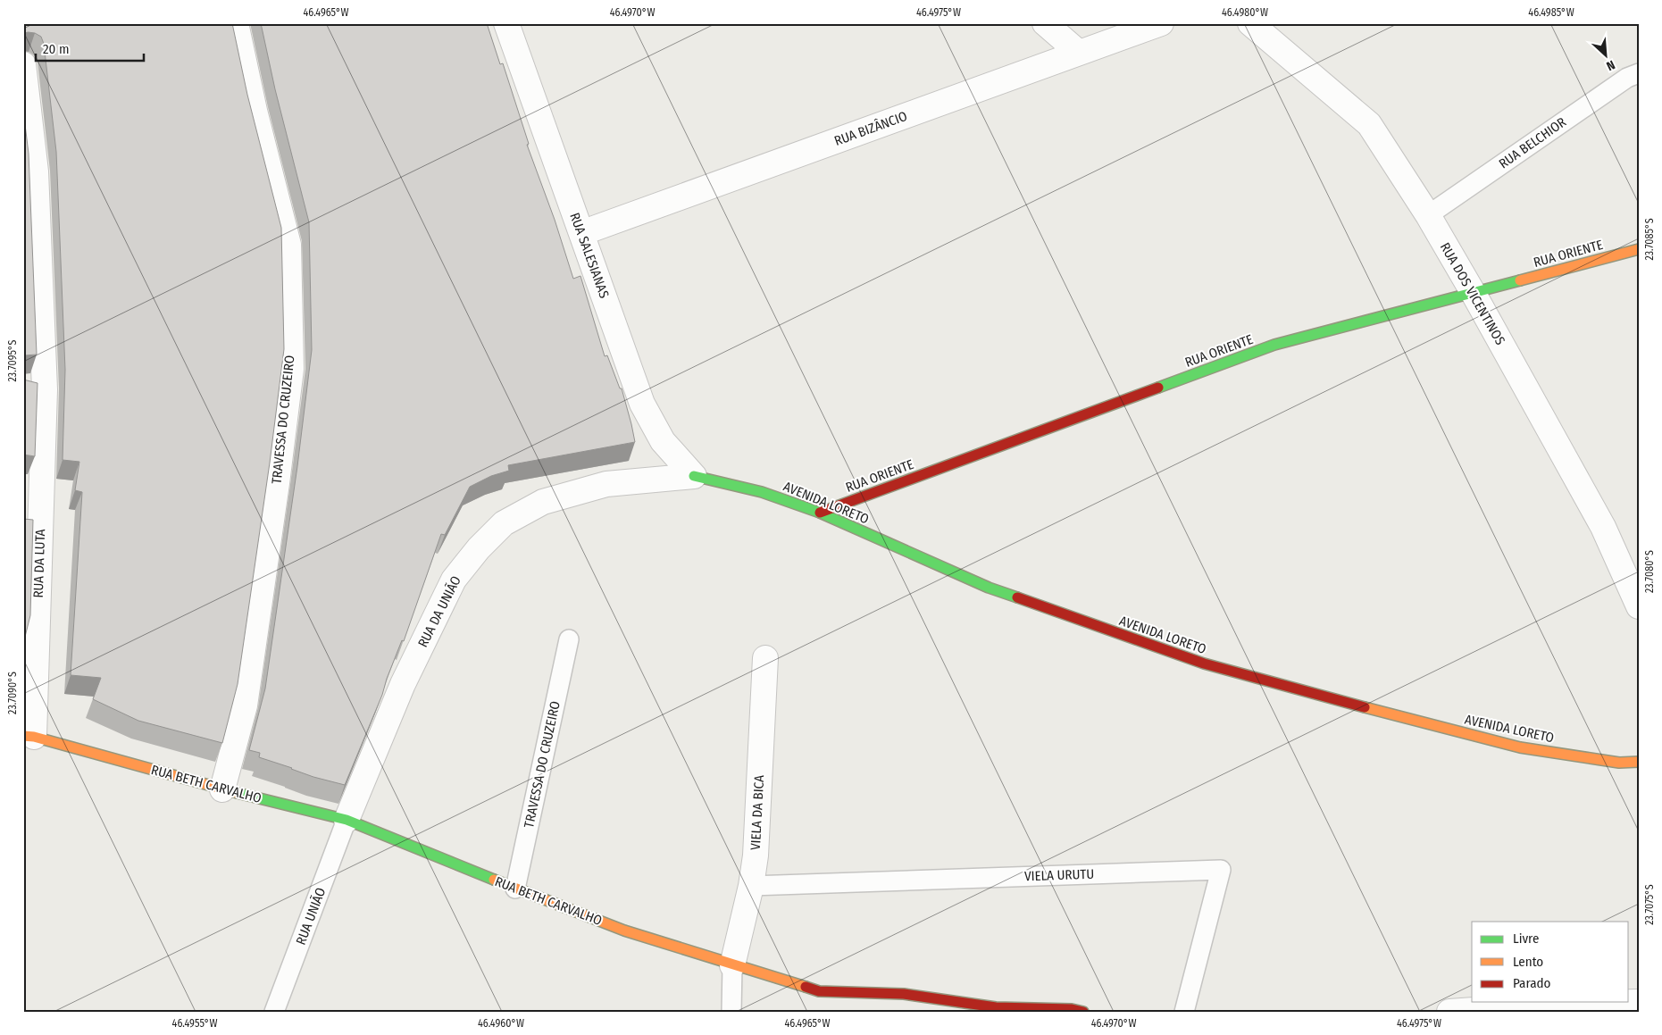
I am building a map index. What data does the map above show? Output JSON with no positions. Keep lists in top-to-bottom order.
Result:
{
  "streets": {
    "street": [
      "RUA BIZÂNCIO",
      "RUA ORIENTE",
      "RUA SALESIANAS",
      "RUA DOS VICENTINOS",
      "TRAVESSA DO CRUZEIRO",
      "AVENIDA LORETO",
      "RUA DA LUTA",
      "RUA DA UNIÃO",
      "RUA BETH CARVALHO",
      "VIELA DA BICA"
    ],
    "lane": ["RUA BELCHIOR", "VIELA URUTU", "RUA UNIÃO"]
  },
  "crossings": [
    ["RUA BIZÂNCIO", "RUA SALESIANAS"],
    ["RUA BELCHIOR", "RUA DOS VICENTINOS"],
    ["RUA ORIENTE", "RUA DOS VICENTINOS"],
    ["RUA ORIENTE", "AVENIDA LORETO"],
    ["RUA SALESIANAS", "AVENIDA LORETO"],
    ["RUA SALESIANAS", "RUA DA UNIÃO"],
    ["TRAVESSA DO CRUZEIRO", "RUA BETH CARVALHO"],
    ["AVENIDA LORETO", "RUA DA UNIÃO"],
    ["RUA DA LUTA", "RUA BETH CARVALHO"],
    ["RUA DA UNIÃO", "RUA BETH CARVALHO"],
    ["RUA DA UNIÃO", "RUA UNIÃO"],
    ["RUA BETH CARVALHO", "VIELA DA BICA"],
    ["RUA BETH CARVALHO", "RUA UNIÃO"],
    ["VIELA DA BICA", "VIELA URUTU"]
  ],
  "legend": ["Livre", "Lento", "Parado"],
  "scale_bar": "20 m",
  "north": "bottom right",
  "coordinates": [
    "46.4965°W",
    "46.4970°W",
    "46.4975°W",
    "46.4980°W",
    "46.4985°W",
    "23.7085°S",
    "23.7095°S",
    "23.7080°S",
    "23.7090°S",
    "23.7075°S",
    "46.4955°W",
    "46.4960°W"
  ]
}
